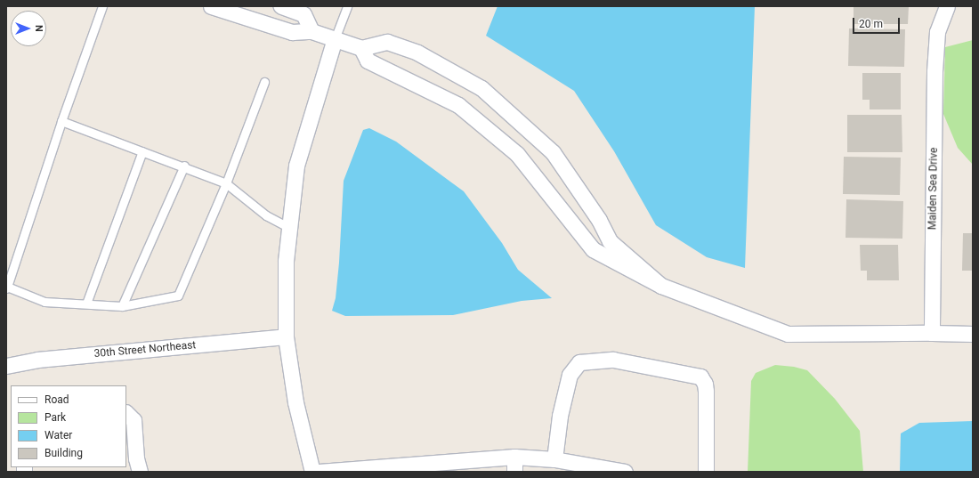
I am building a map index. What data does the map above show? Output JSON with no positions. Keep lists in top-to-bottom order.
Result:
{
  "streets": {
    "street": ["Maiden Sea Drive", "30th Street Northeast"]
  },
  "legend": [
    "Road",
    "Park",
    "Water",
    "Building"
  ],
  "scale_bar": "20 m",
  "north": "right"
}
